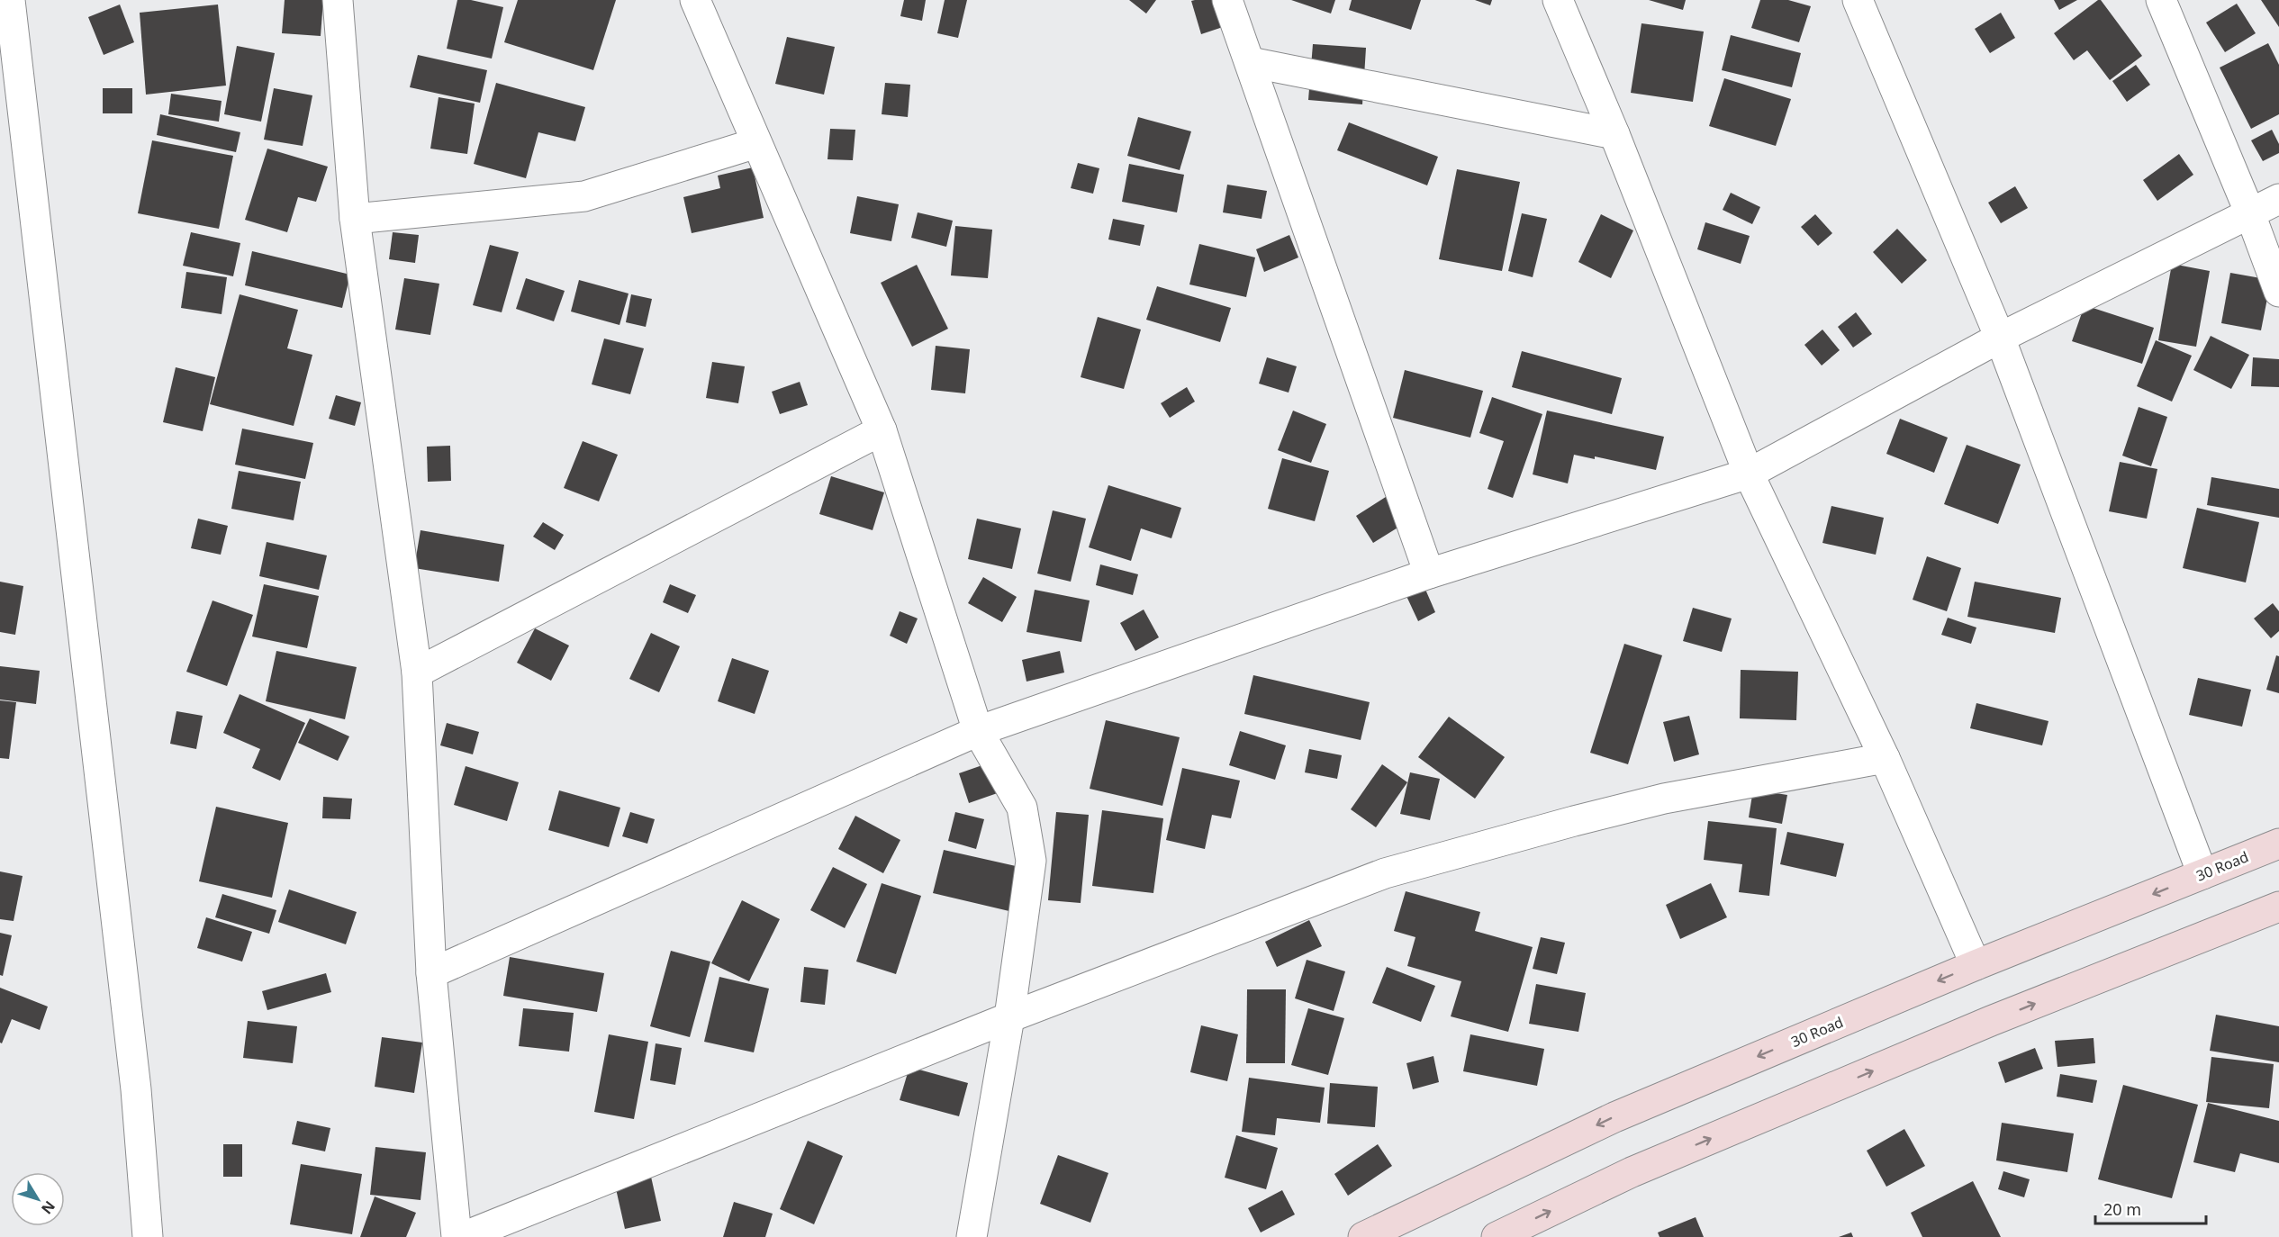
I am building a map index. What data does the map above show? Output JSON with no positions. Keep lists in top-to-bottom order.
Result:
{
  "streets": {
    "main road": ["30 Road"]
  },
  "scale_bar": "20 m",
  "north": "bottom right"
}
